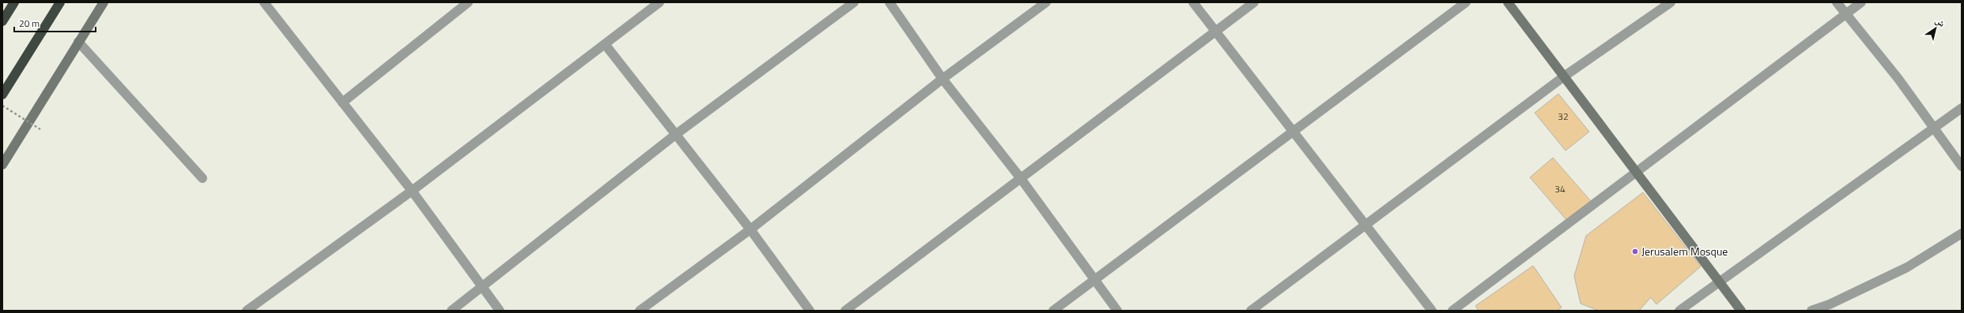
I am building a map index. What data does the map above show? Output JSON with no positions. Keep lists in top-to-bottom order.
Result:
{
  "places": ["Jerusalem Mosque"],
  "house_numbers": ["32", "34"],
  "scale_bar": "20 m",
  "north": "top right"
}
